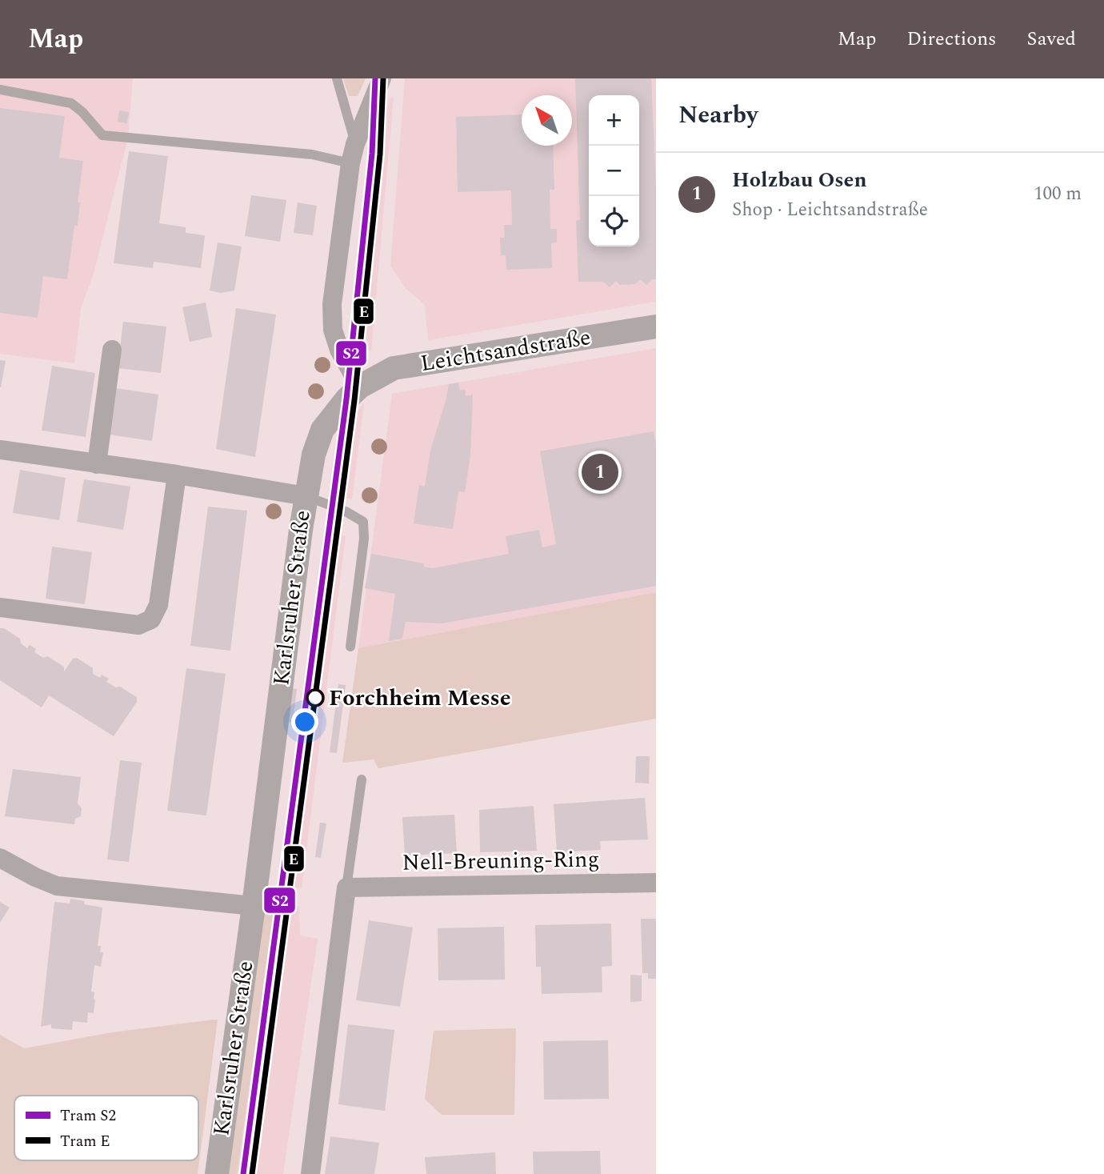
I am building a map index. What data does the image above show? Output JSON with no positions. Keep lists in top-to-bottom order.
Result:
{
  "streets": {
    "street": ["Leichtsandstraße", "Karlsruher Straße", "Nell-Breuning-Ring"]
  },
  "crossings": [
    ["Leichtsandstraße", "Karlsruher Straße"]
  ],
  "places": ["Forchheim Messe"],
  "lines": ["tram line S2", "tram line E"],
  "legend": ["Tram S2", "Tram E"],
  "north": "top left",
  "page": {
    "header": "Map",
    "nav": ["Map", "Directions", "Saved"],
    "heading": "Nearby",
    "map_buttons": ["+", "−"],
    "list": [
      {
        "mark": "1",
        "name": "Holzbau Osen",
        "note": "Shop · Leichtsandstraße",
        "value": "100 m"
      }
    ],
    "pins": "1"
  }
}
